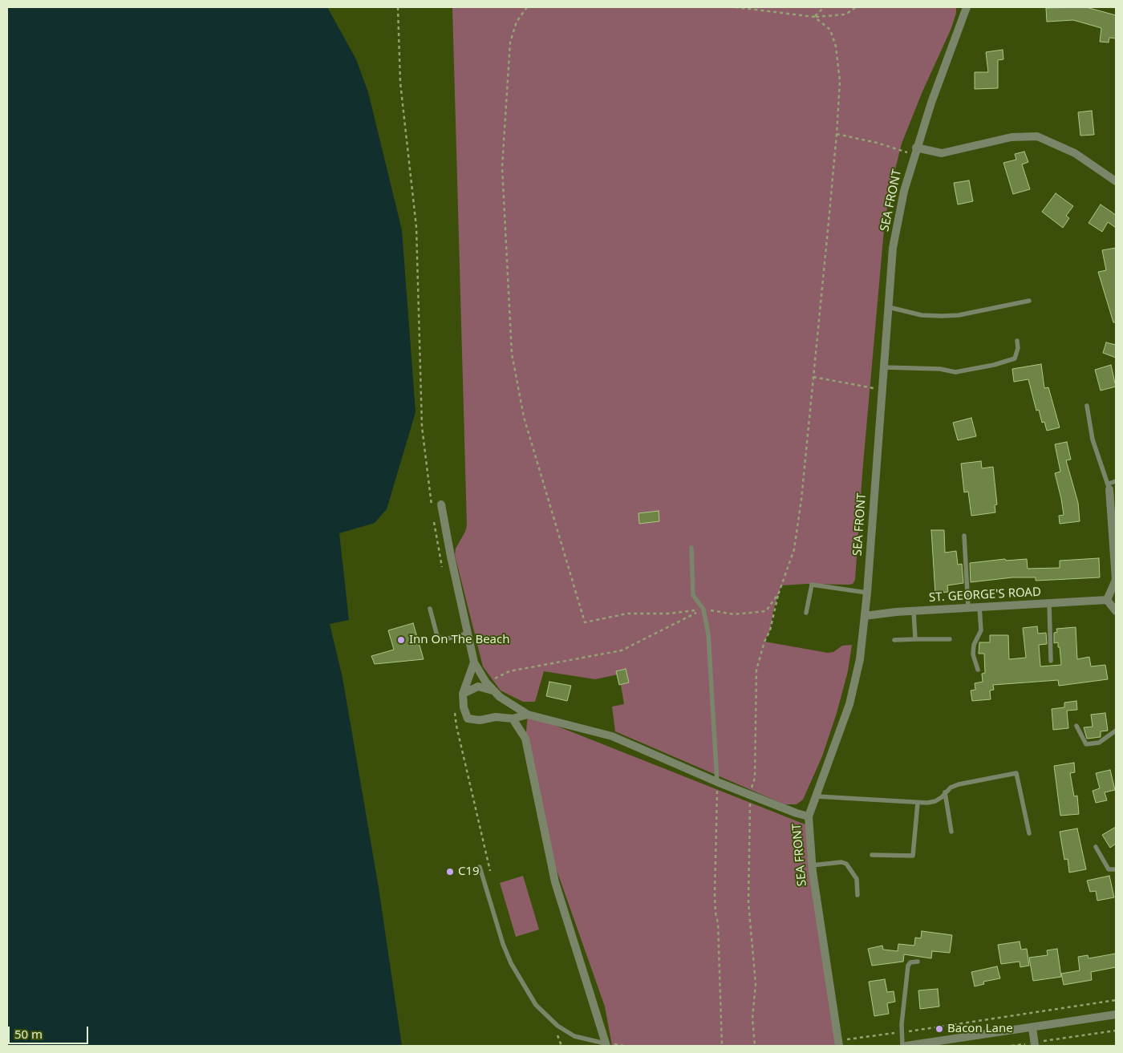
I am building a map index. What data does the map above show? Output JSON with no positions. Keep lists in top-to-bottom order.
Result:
{
  "streets": {
    "street": ["SEA FRONT", "ST. GEORGE'S ROAD"]
  },
  "crossings": [
    ["SEA FRONT", "ST. GEORGE'S ROAD"]
  ],
  "places": ["Inn On The Beach", "C19", "Bacon Lane"],
  "scale_bar": "50 m"
}
